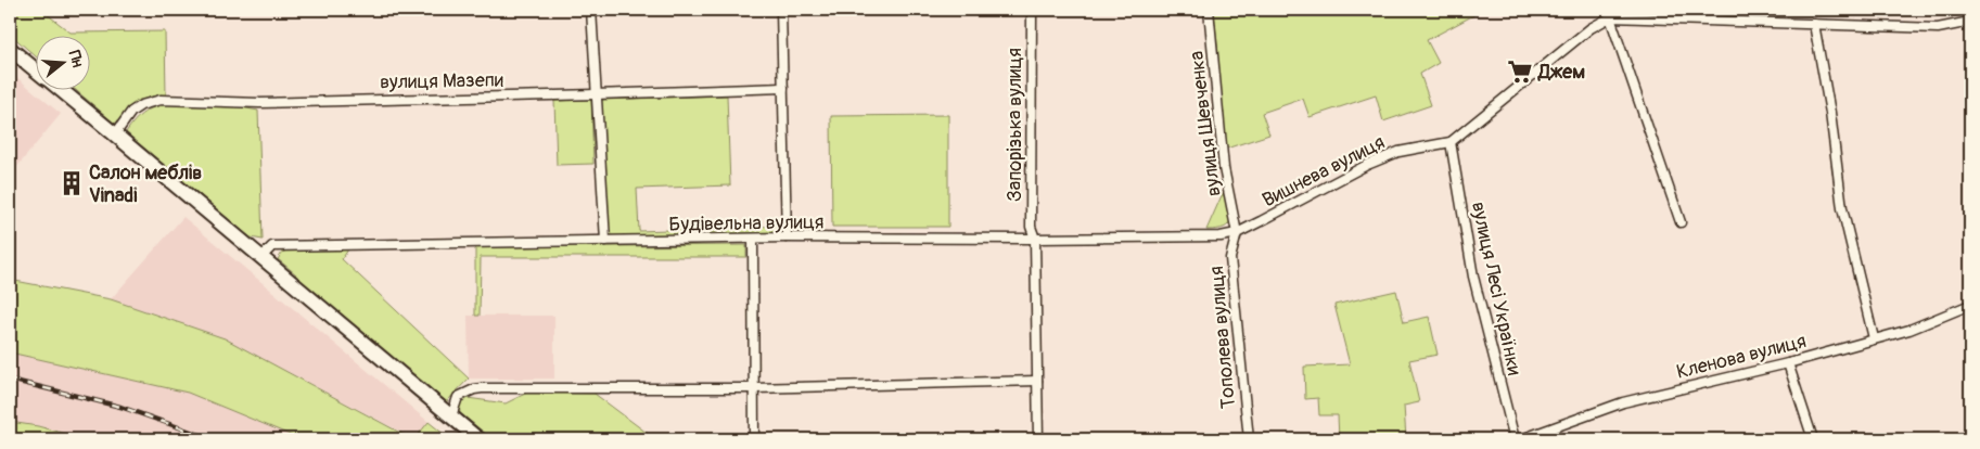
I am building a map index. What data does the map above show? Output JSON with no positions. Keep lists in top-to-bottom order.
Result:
{
  "streets": {
    "street": [
      "вулиця Мазепи",
      "вулиця Шевченка",
      "Запорізька вулиця",
      "Вишнева вулиця",
      "Будівельна вулиця",
      "вулиця Лесі Українки",
      "Тополева вулиця",
      "Кленова вулиця"
    ]
  },
  "crossings": [
    ["вулиця Шевченка", "Вишнева вулиця"],
    ["вулиця Шевченка", "Тополева вулиця"],
    ["Запорізька вулиця", "Вишнева вулиця"],
    ["Запорізька вулиця", "Будівельна вулиця"],
    ["Вишнева вулиця", "Будівельна вулиця"],
    ["Вишнева вулиця", "вулиця Лесі Українки"],
    ["Вишнева вулиця", "Тополева вулиця"]
  ],
  "places": {
    "supermarket": ["Джем"],
    "building": ["Салон меблів Vinadi"]
  },
  "north": "right"
}
